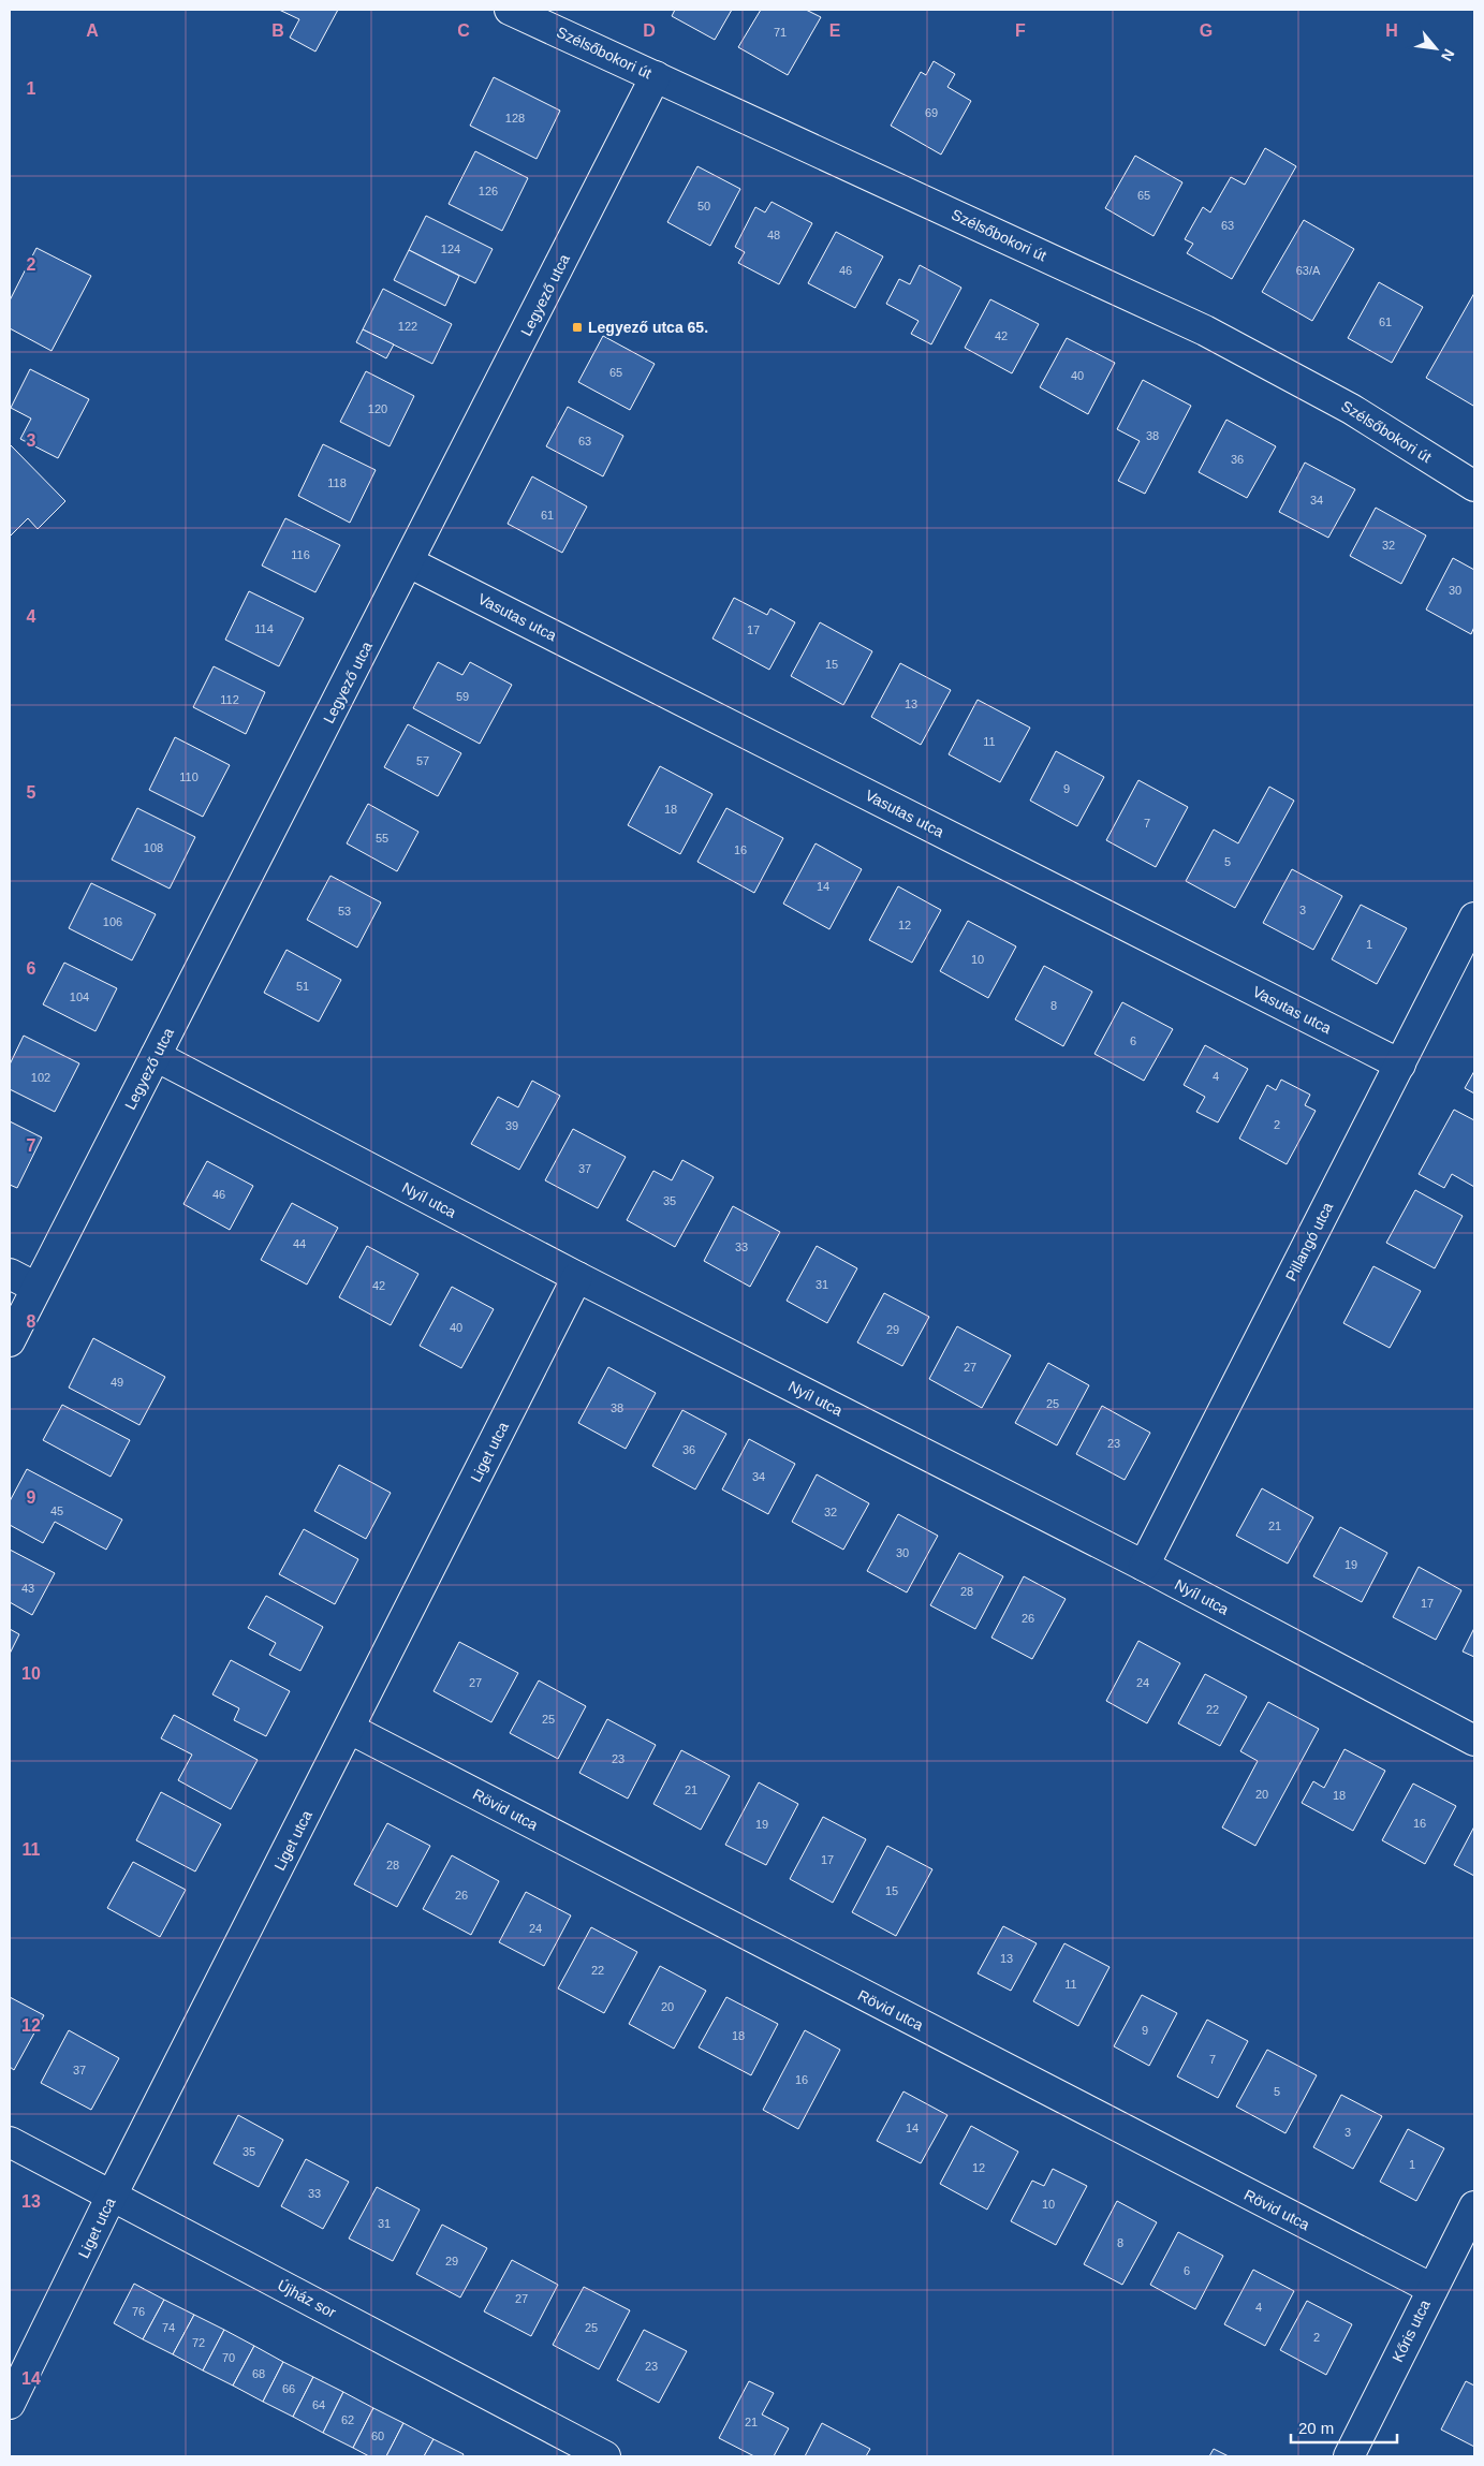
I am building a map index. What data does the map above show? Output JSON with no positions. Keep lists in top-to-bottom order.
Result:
{
  "streets": {
    "street": [
      "Szélsőbokori út",
      "Legyező utca",
      "Vasutas utca",
      "Nyíl utca",
      "Pillangó utca",
      "Liget utca",
      "Rövid utca",
      "Újház sor",
      "Kőris utca"
    ]
  },
  "crossings": [
    ["Szélsőbokori út", "Legyező utca"],
    ["Legyező utca", "Vasutas utca"],
    ["Legyező utca", "Nyíl utca"],
    ["Vasutas utca", "Pillangó utca"],
    ["Nyíl utca", "Pillangó utca"],
    ["Nyíl utca", "Liget utca"],
    ["Liget utca", "Rövid utca"],
    ["Liget utca", "Újház sor"],
    ["Rövid utca", "Kőris utca"]
  ],
  "places": {
    "transit": ["Legyező utca 65."]
  },
  "house_numbers": [
    "71",
    "69",
    "128",
    "126",
    "65",
    "50",
    "63",
    "48",
    "124",
    "46",
    "63/A",
    "61",
    "122",
    "42",
    "65",
    "40",
    "120",
    "38",
    "63",
    "36",
    "118",
    "34",
    "61",
    "32",
    "116",
    "30",
    "114",
    "17",
    "15",
    "59",
    "112",
    "13",
    "11",
    "57",
    "110",
    "9",
    "18",
    "7",
    "55",
    "108",
    "16",
    "5",
    "14",
    "3",
    "53",
    "106",
    "12",
    "1",
    "10",
    "51",
    "104",
    "8",
    "6",
    "4",
    "102",
    "2",
    "39",
    "37",
    "46",
    "35",
    "44",
    "33",
    "31",
    "42",
    "40",
    "29",
    "27",
    "49",
    "25",
    "38",
    "23",
    "36",
    "34",
    "45",
    "32",
    "21",
    "30",
    "19",
    "43",
    "28",
    "17",
    "26",
    "27",
    "24",
    "22",
    "25",
    "23",
    "21",
    "20",
    "18",
    "16",
    "19",
    "17",
    "28",
    "15",
    "26",
    "24",
    "13",
    "22",
    "11",
    "20",
    "9",
    "18",
    "7",
    "37",
    "16",
    "5",
    "14",
    "3",
    "35",
    "1",
    "12",
    "33",
    "10",
    "31",
    "8",
    "29",
    "6",
    "27",
    "4",
    "76",
    "74",
    "25",
    "2",
    "72",
    "70",
    "23",
    "68",
    "66",
    "64",
    "62",
    "21",
    "60"
  ],
  "scale_bar": "20 m",
  "north": "bottom right",
  "grid": {
    "columns": [
      "A",
      "B",
      "C",
      "D",
      "E",
      "F",
      "G",
      "H"
    ],
    "rows": [
      "1",
      "2",
      "3",
      "4",
      "5",
      "6",
      "7",
      "8",
      "9",
      "10",
      "11",
      "12",
      "13",
      "14"
    ]
  }
}
